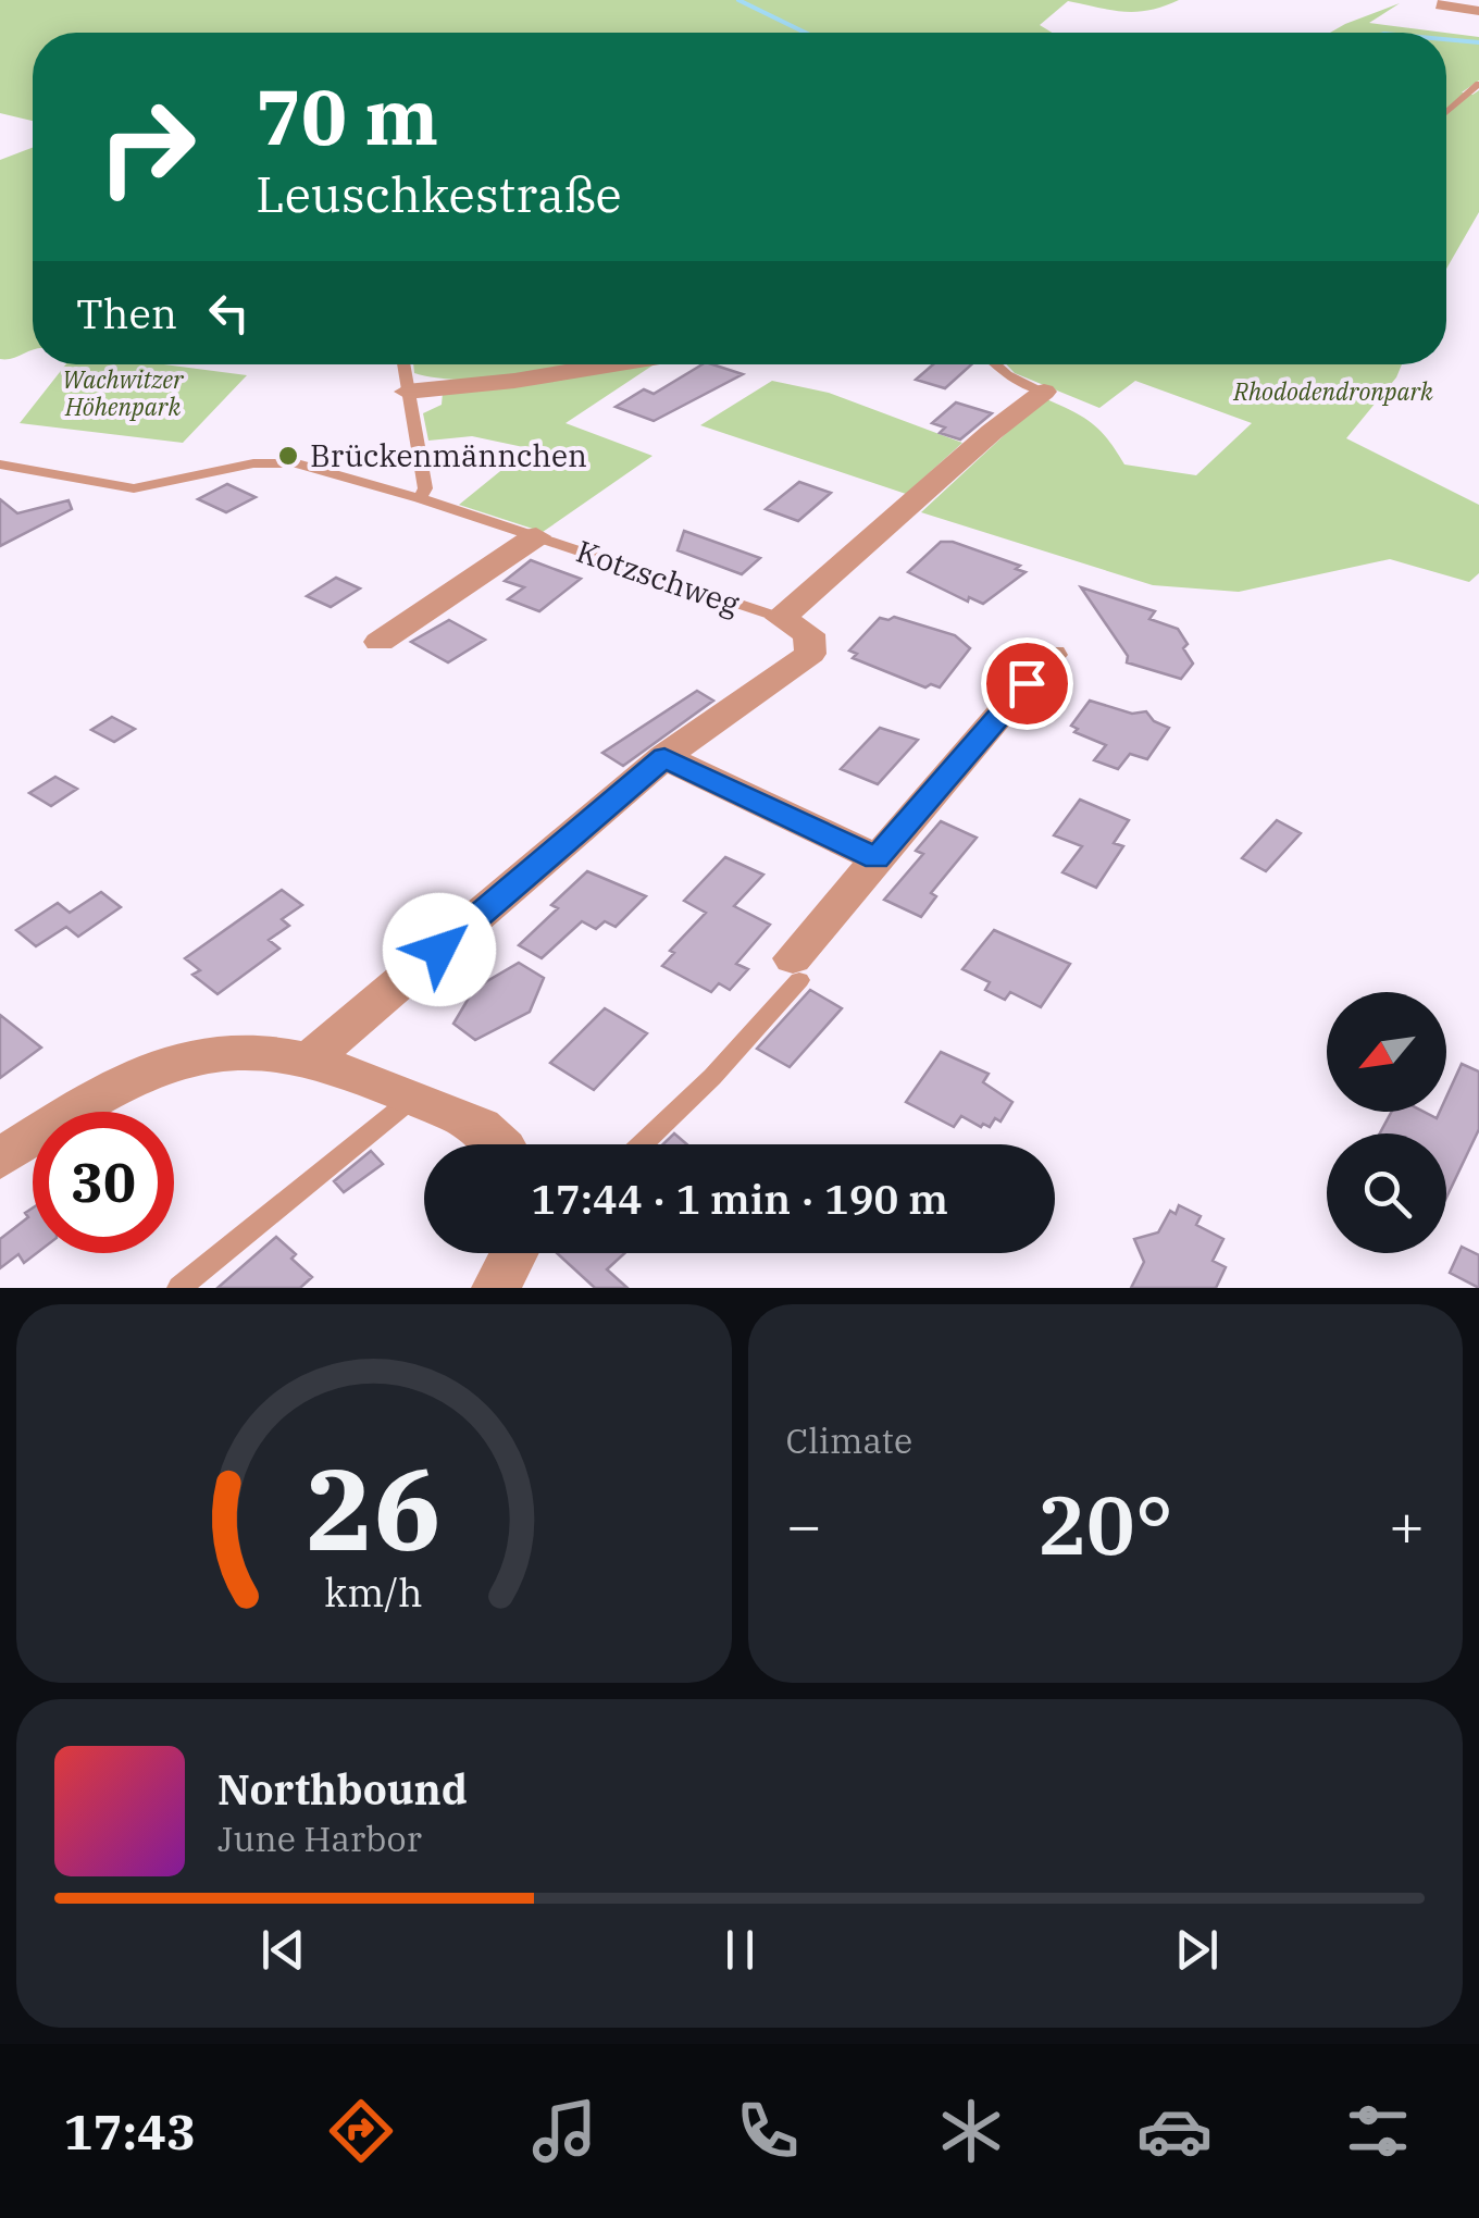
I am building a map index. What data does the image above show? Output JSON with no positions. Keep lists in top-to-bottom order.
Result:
{
  "streets": {
    "street": ["Kotzschweg"]
  },
  "parks": ["Wachwitzer Höhenpark", "Rhododendronpark"],
  "places": ["Brückenmännchen"],
  "north": "bottom left",
  "page": {
    "turn": ["70 m", "Leuschkestraße"],
    "then": "Then",
    "limit": "30",
    "trip": "17:44 · 1 min · 190 m",
    "tile": "Climate",
    "heat": ["−", "20°", "+"],
    "song": ["Northbound", "June Harbor"],
    "tabs": "17:43",
    "gauge": ["26", "km/h"]
  }
}
